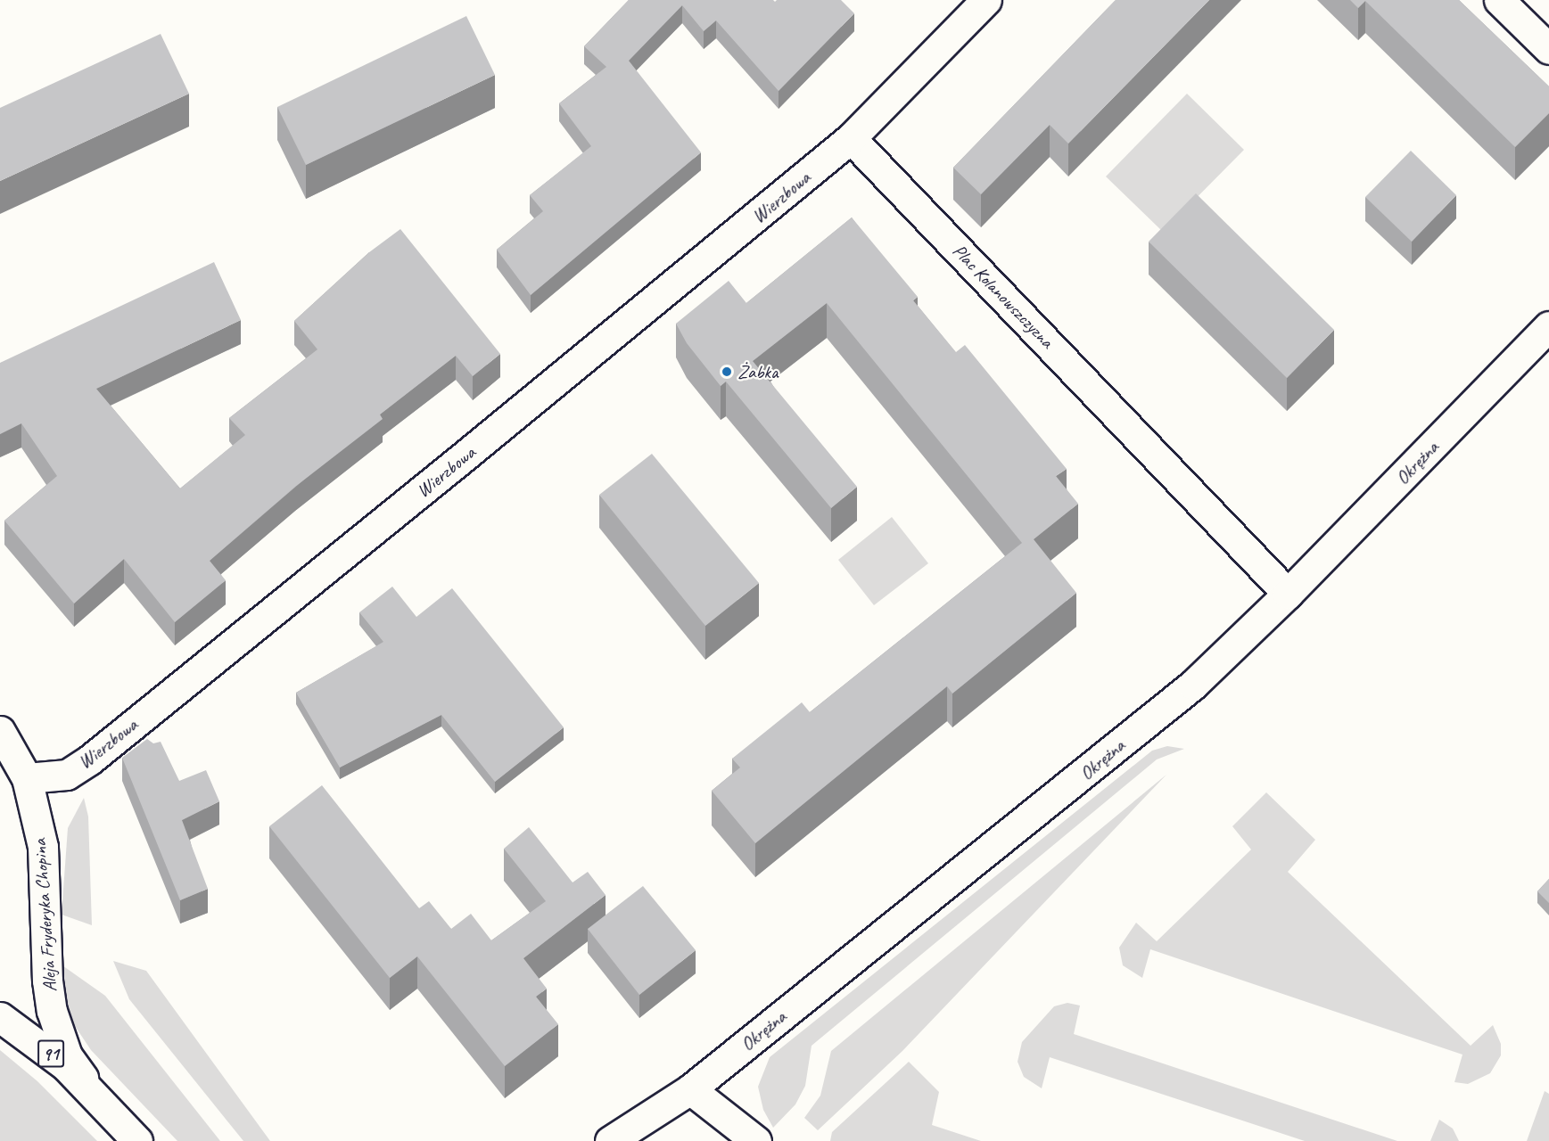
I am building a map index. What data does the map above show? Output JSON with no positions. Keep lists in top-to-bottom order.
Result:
{
  "streets": {
    "street": [
      "Wierzbowa",
      "Plac Kolanowszczyzna",
      "Okrężna",
      "Aleja Fryderyka Chopina",
      "91"
    ]
  },
  "crossings": [
    ["Wierzbowa", "Plac Kolanowszczyzna"],
    ["Wierzbowa", "Aleja Fryderyka Chopina"],
    ["Plac Kolanowszczyzna", "Okrężna"],
    ["Aleja Fryderyka Chopina", "91"]
  ],
  "places": ["Żabka"]
}
